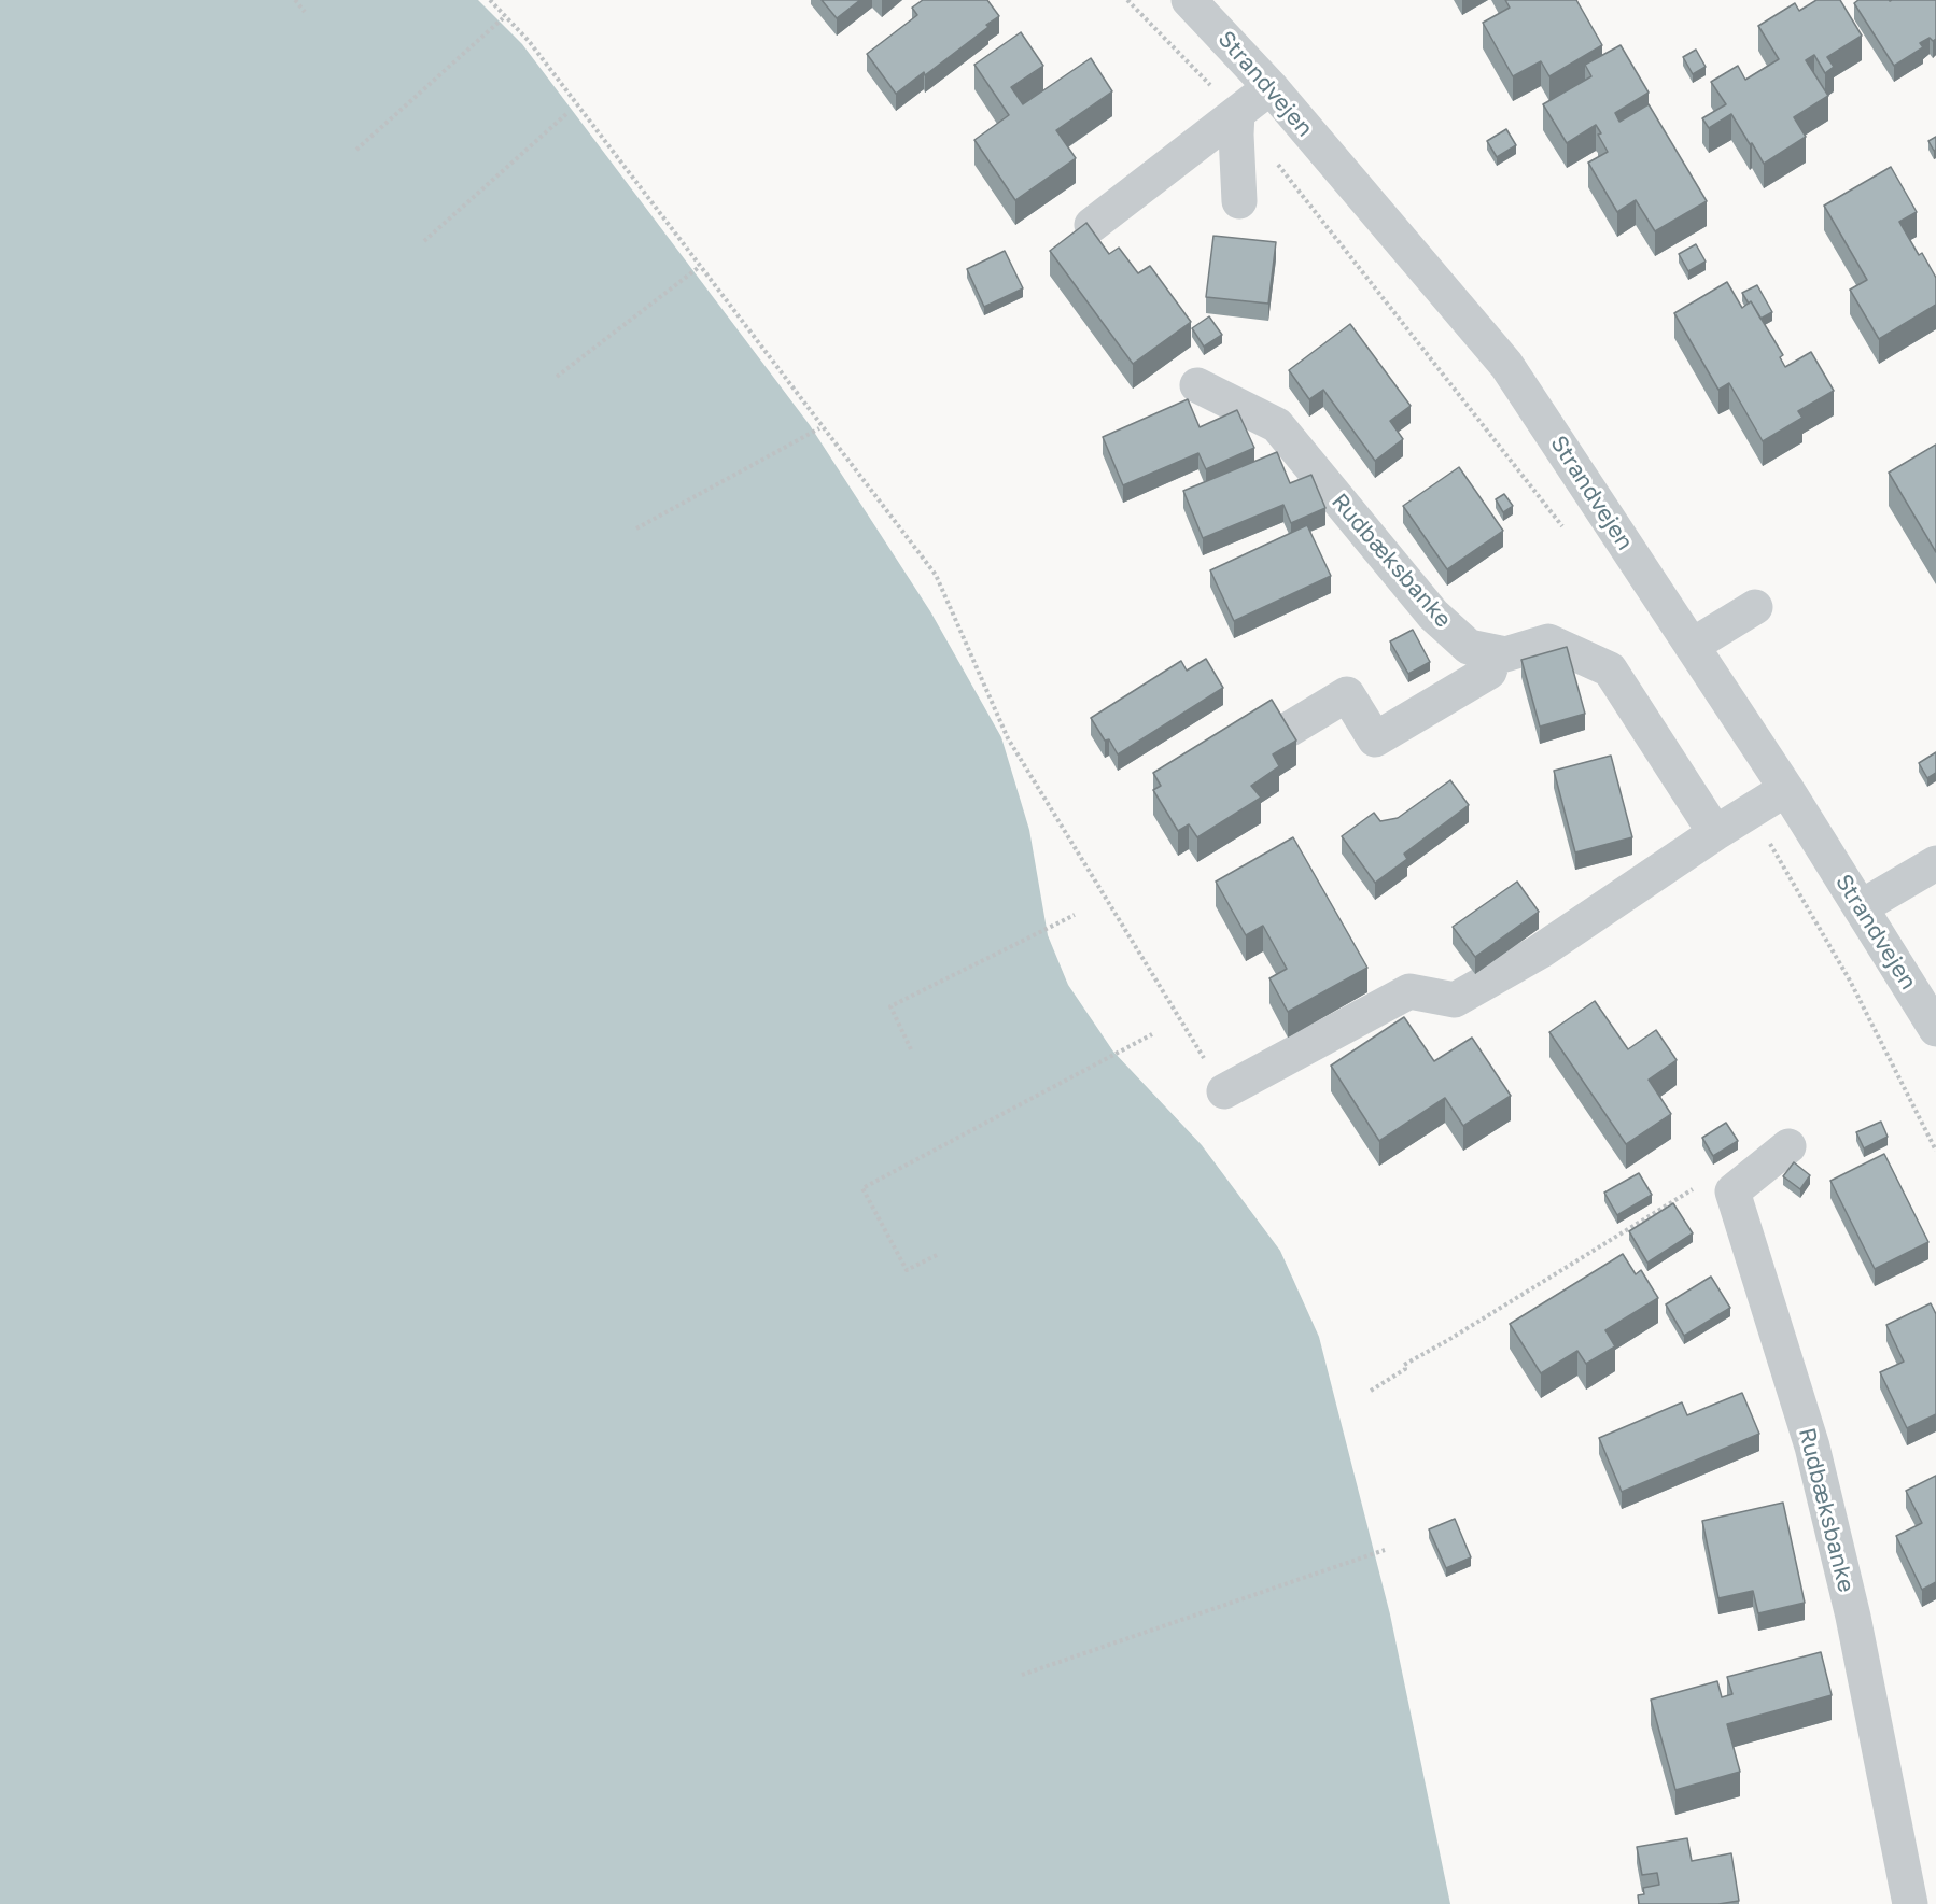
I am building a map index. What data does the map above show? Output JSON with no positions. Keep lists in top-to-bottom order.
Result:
{
  "streets": {
    "street": ["Strandvejen", "Rudbæksbanke"]
  }
}
